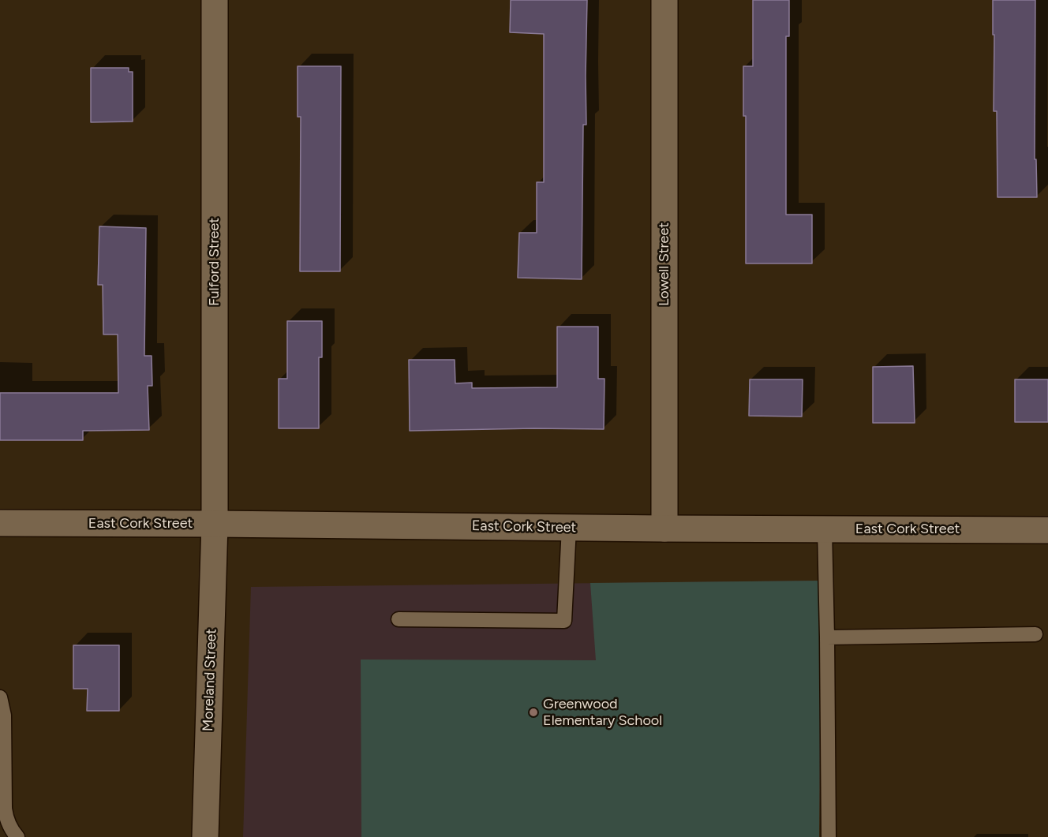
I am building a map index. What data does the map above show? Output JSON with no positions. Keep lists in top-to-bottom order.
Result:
{
  "streets": {
    "street": [
      "Fulford Street",
      "Lowell Street",
      "East Cork Street",
      "Moreland Street"
    ]
  },
  "crossings": [
    ["Fulford Street", "East Cork Street"],
    ["Fulford Street", "Moreland Street"],
    ["Lowell Street", "East Cork Street"],
    ["East Cork Street", "Moreland Street"]
  ],
  "places": ["Greenwood Elementary School"]
}
